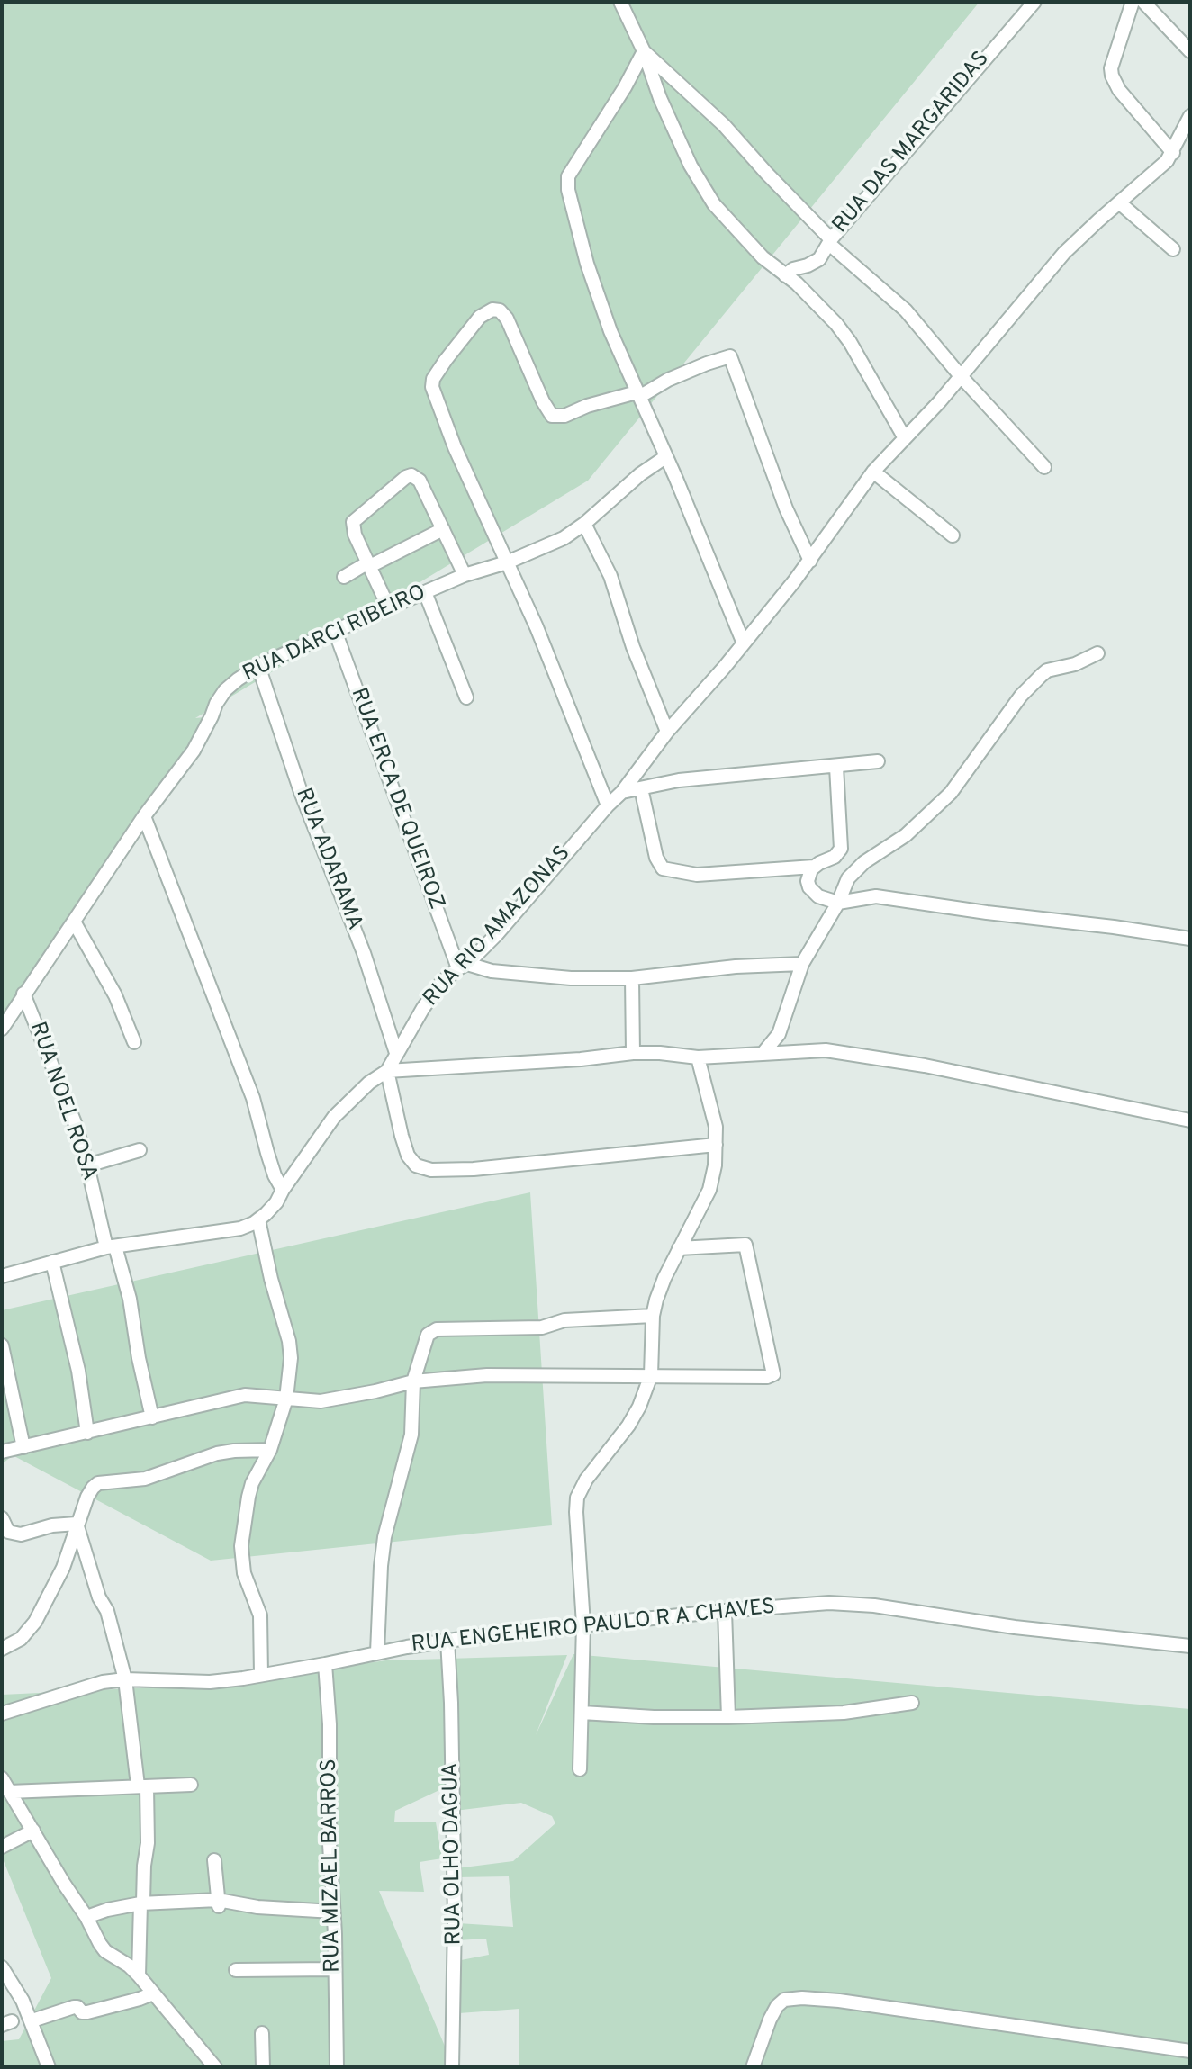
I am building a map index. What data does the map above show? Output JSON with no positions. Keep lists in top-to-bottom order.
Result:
{
  "streets": {
    "street": [
      "RUA DAS MARGARIDAS",
      "RUA DARCI RIBEIRO",
      "RUA ERCA DE QUEIROZ",
      "RUA ADARAMA",
      "RUA RIO AMAZONAS",
      "RUA NOEL ROSA",
      "RUA ENGEHEIRO PAULO R A CHAVES",
      "RUA OLHO DAGUA",
      "RUA MIZAEL BARROS"
    ]
  },
  "crossings": [
    ["RUA DARCI RIBEIRO", "RUA ERCA DE QUEIROZ"],
    ["RUA DARCI RIBEIRO", "RUA ADARAMA"],
    ["RUA DARCI RIBEIRO", "RUA NOEL ROSA"],
    ["RUA ERCA DE QUEIROZ", "RUA RIO AMAZONAS"],
    ["RUA ADARAMA", "RUA RIO AMAZONAS"],
    ["RUA RIO AMAZONAS", "RUA NOEL ROSA"],
    ["RUA ENGEHEIRO PAULO R A CHAVES", "RUA OLHO DAGUA"],
    ["RUA ENGEHEIRO PAULO R A CHAVES", "RUA MIZAEL BARROS"]
  ]
}
